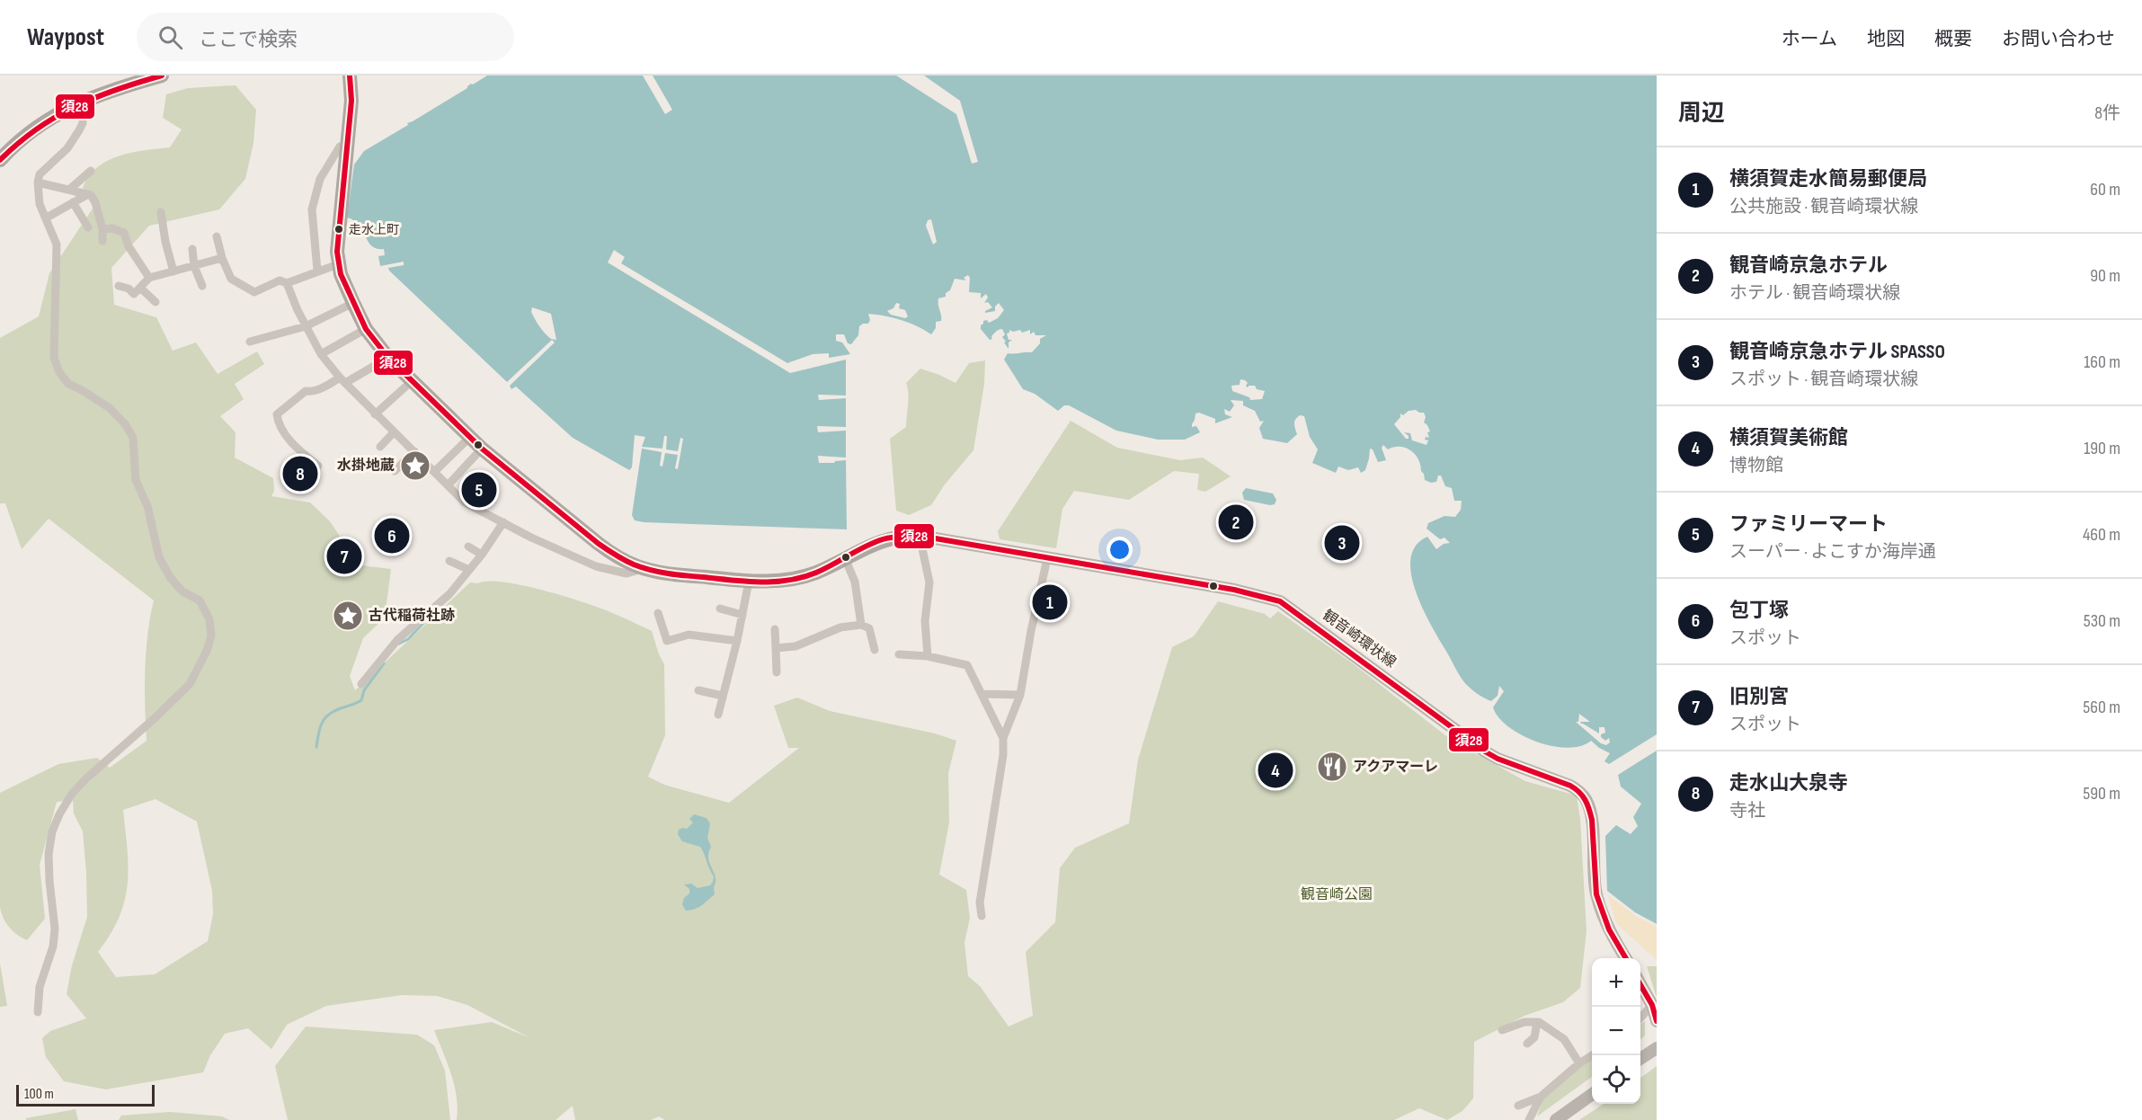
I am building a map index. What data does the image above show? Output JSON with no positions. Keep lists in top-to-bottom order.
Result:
{
  "streets": {
    "main road": ["観音崎環状線"]
  },
  "parks": ["観音崎公園"],
  "places": {
    "other": ["走水上町"],
    "place": ["水掛地蔵", "古代稲荷社跡"],
    "restaurant": ["アクアマーレ"]
  },
  "lines": ["transit line 須28"],
  "scale_bar": "100 m",
  "page": {
    "header": "Waypost",
    "search": "ここで検索",
    "nav": [
      "ホーム",
      "地図",
      "概要",
      "お問い合わせ"
    ],
    "heading": ["周辺", "8件"],
    "list": [
      {
        "mark": "1",
        "name": "横須賀走水簡易郵便局",
        "note": "公共施設 · 観音崎環状線",
        "value": "60 m"
      },
      {
        "mark": "2",
        "name": "観音崎京急ホテル",
        "note": "ホテル · 観音崎環状線",
        "value": "90 m"
      },
      {
        "mark": "3",
        "name": "観音崎京急ホテル SPASSO",
        "note": "スポット · 観音崎環状線",
        "value": "160 m"
      },
      {
        "mark": "4",
        "name": "横須賀美術館",
        "note": "博物館",
        "value": "190 m"
      },
      {
        "mark": "5",
        "name": "ファミリーマート",
        "note": "スーパー · よこすか海岸通",
        "value": "460 m"
      },
      {
        "mark": "6",
        "name": "包丁塚",
        "note": "スポット",
        "value": "530 m"
      },
      {
        "mark": "7",
        "name": "旧別宮",
        "note": "スポット",
        "value": "560 m"
      },
      {
        "mark": "8",
        "name": "走水山大泉寺",
        "note": "寺社",
        "value": "590 m"
      }
    ],
    "pins": [
      "8",
      "5",
      "2",
      "6",
      "3",
      "7",
      "1",
      "4"
    ],
    "map_buttons": ["+", "−"],
    "scale": "100 m"
  }
}
